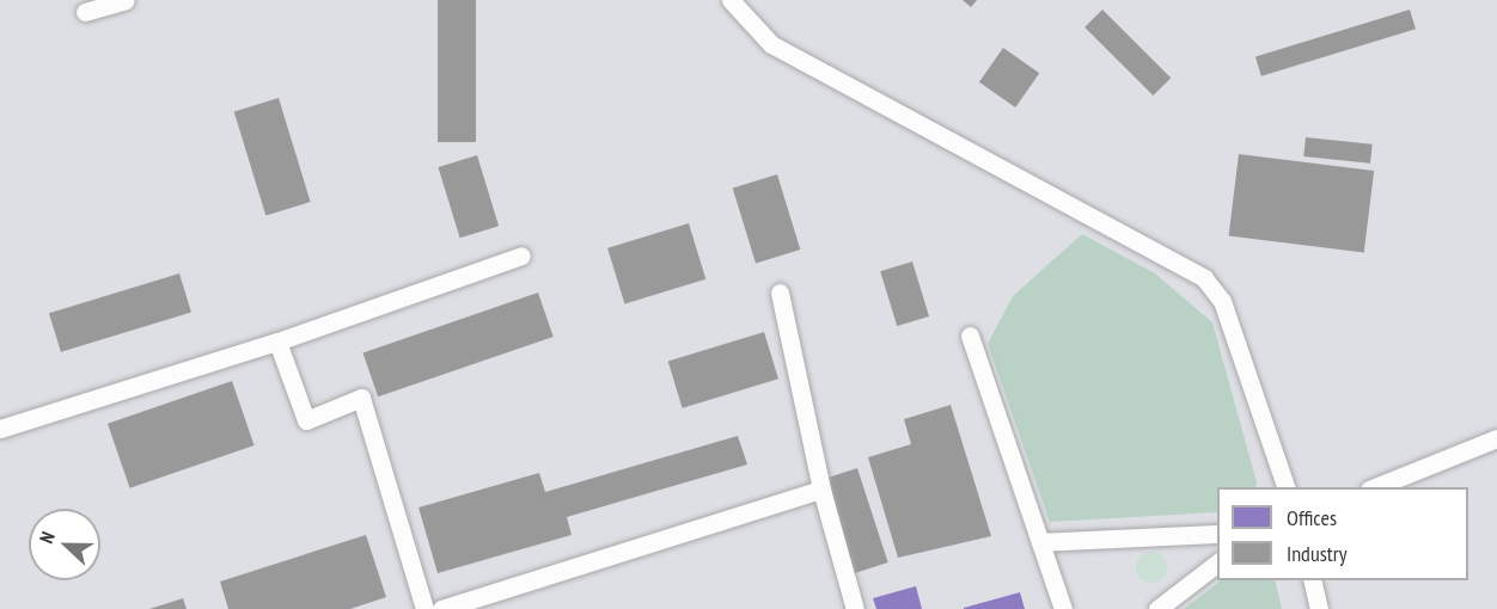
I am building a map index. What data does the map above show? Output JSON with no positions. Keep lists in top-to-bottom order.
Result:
{
  "legend": ["Offices", "Industry"],
  "north": "left"
}
